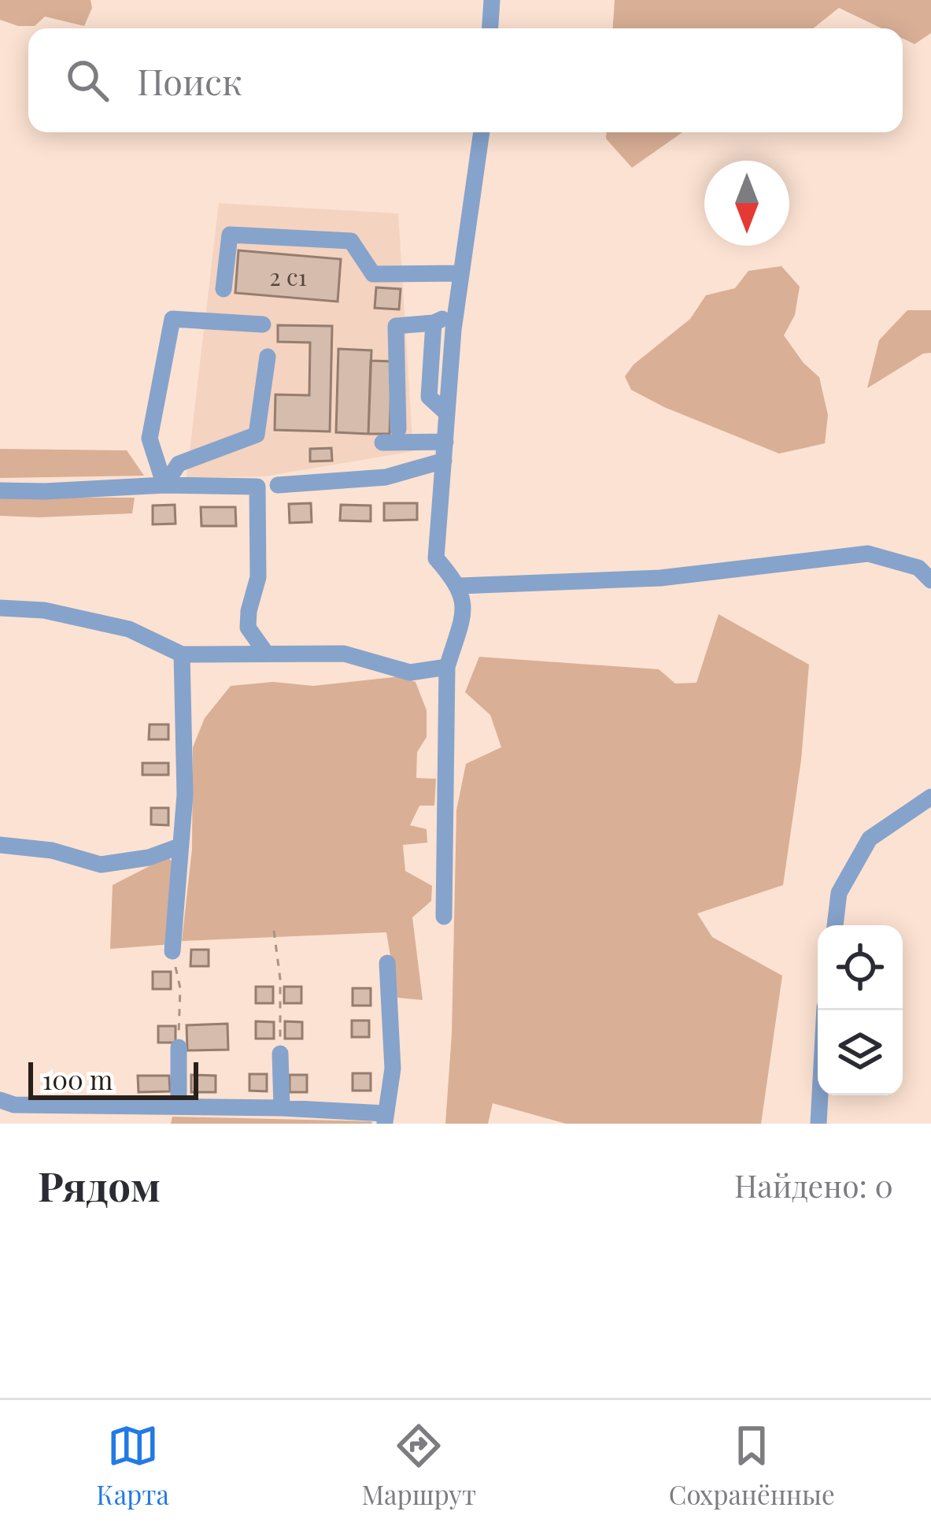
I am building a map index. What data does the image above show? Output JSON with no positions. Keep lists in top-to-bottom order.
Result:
{
  "house_numbers": ["2 с1"],
  "scale_bar": "100 m",
  "north": "bottom",
  "page": {
    "search": "Поиск",
    "scale": "100 m",
    "heading": ["Рядом", "Найдено: 0"],
    "nav": ["Карта", "Маршрут", "Сохранённые"]
  }
}
